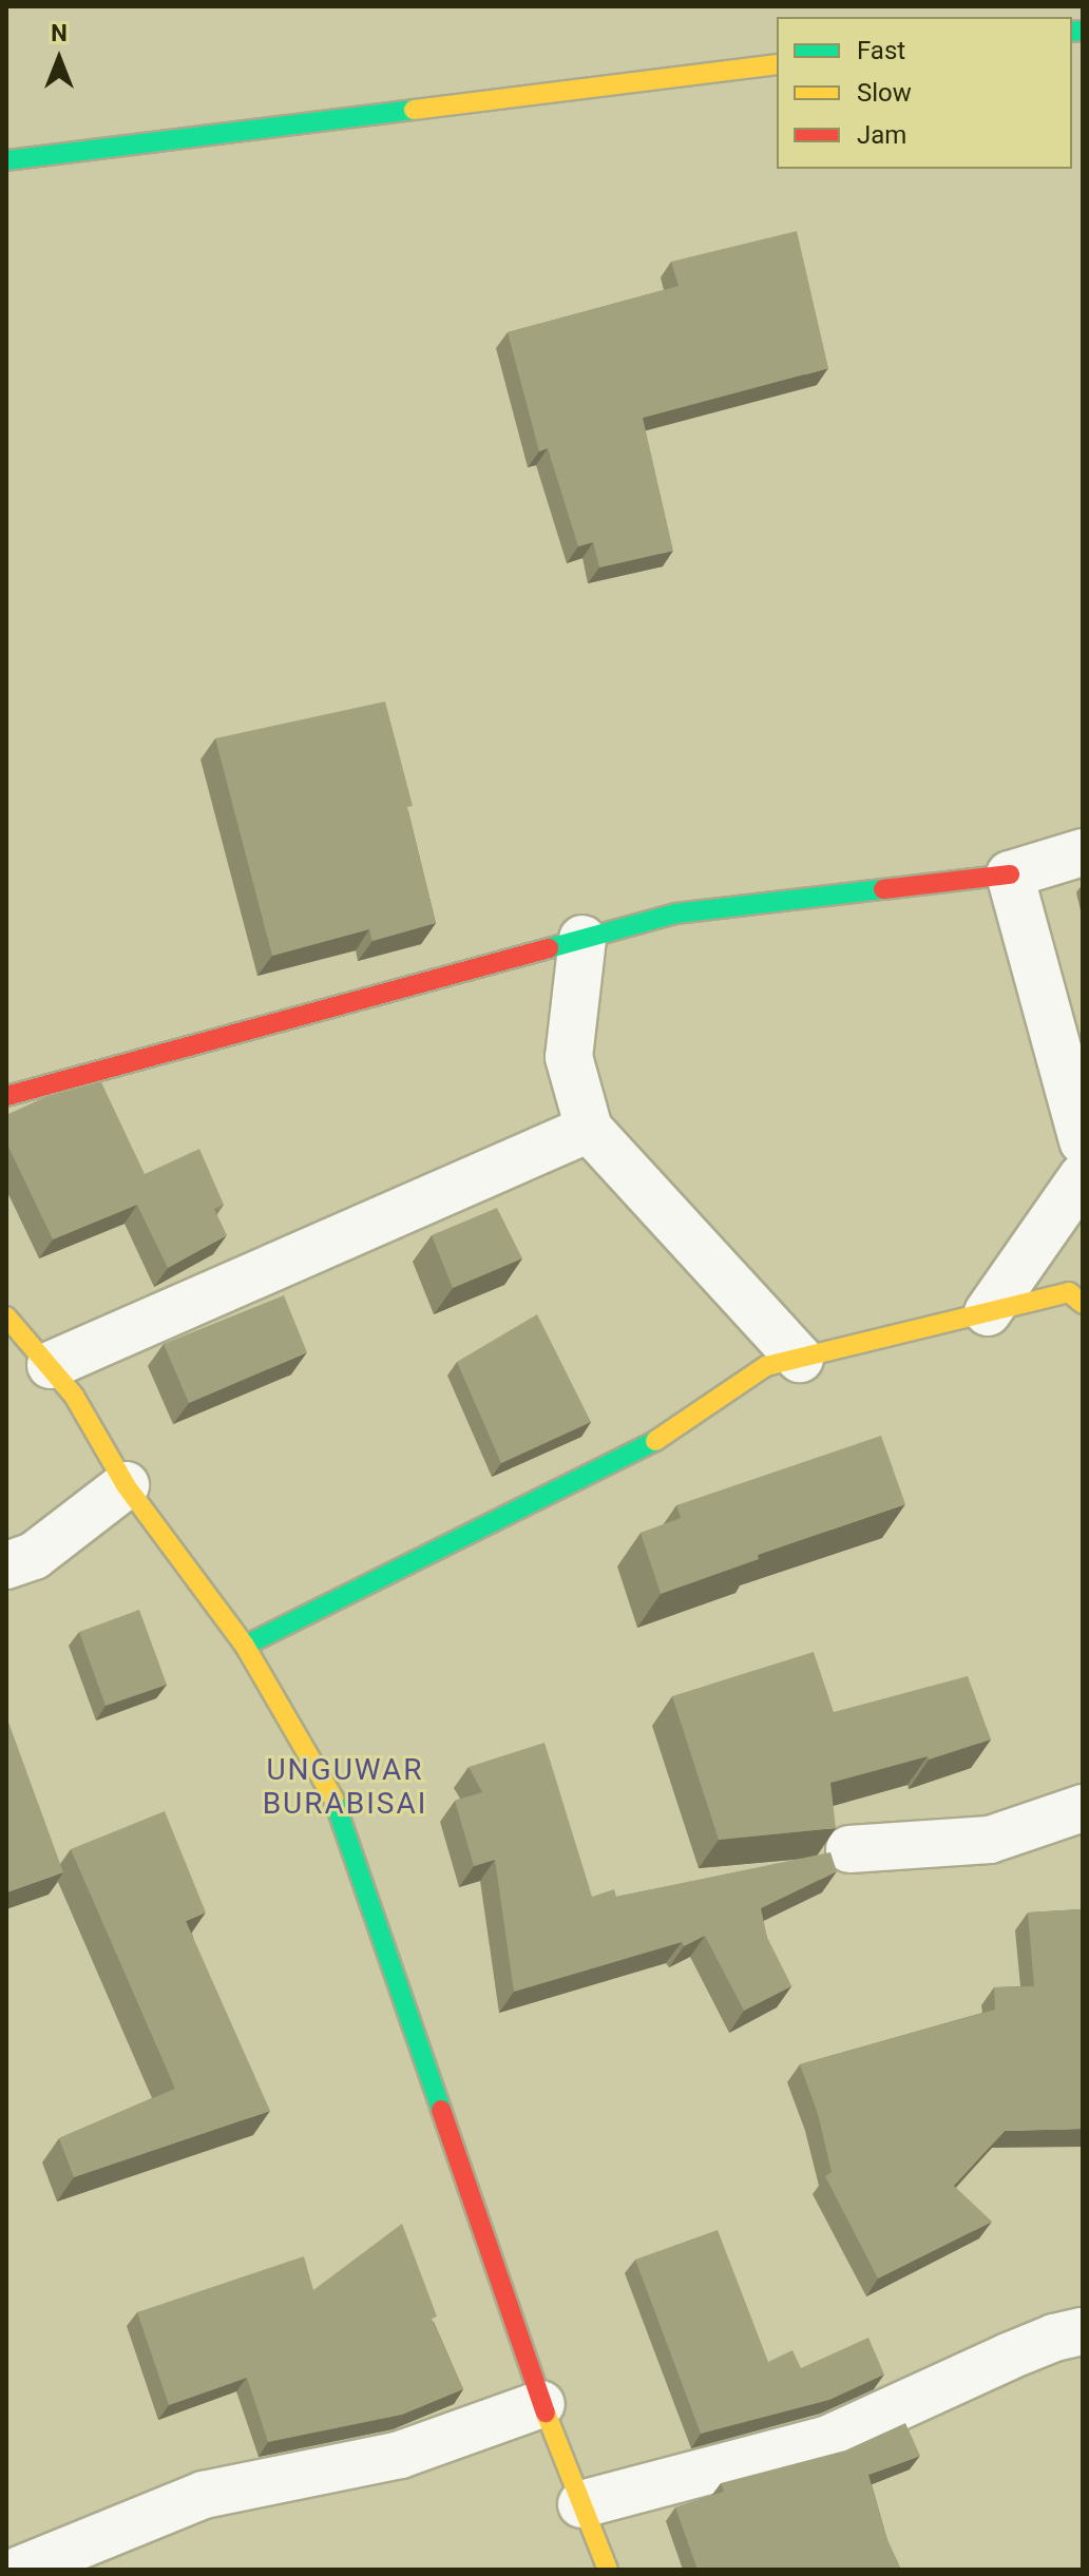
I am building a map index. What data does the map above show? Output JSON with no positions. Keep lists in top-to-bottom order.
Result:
{
  "districts": ["UNGUWAR BURABISAI"],
  "legend": ["Fast", "Slow", "Jam"],
  "north": "top"
}
